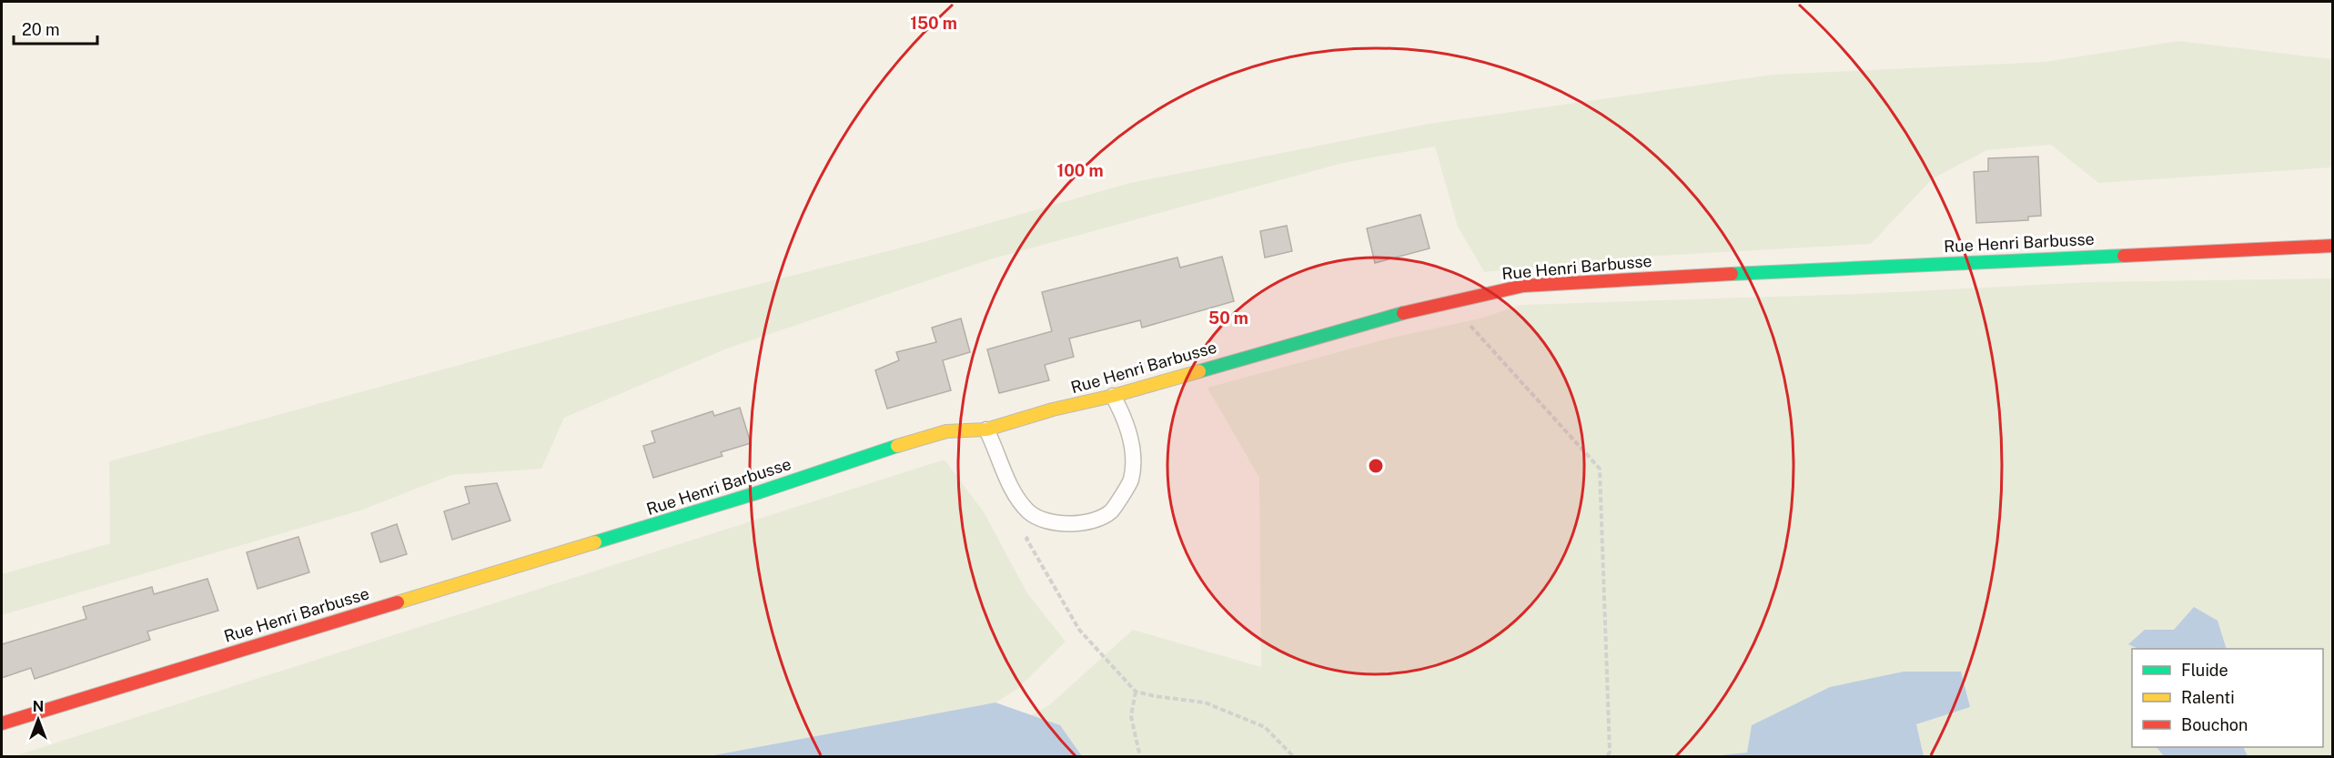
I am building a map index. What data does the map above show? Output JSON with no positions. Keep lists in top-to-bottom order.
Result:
{
  "streets": {
    "street": ["Rue Henri Barbusse"]
  },
  "legend": ["Fluide", "Ralenti", "Bouchon"],
  "scale_bar": "20 m",
  "north": "top",
  "rings": ["150 m", "100 m", "50 m"]
}
